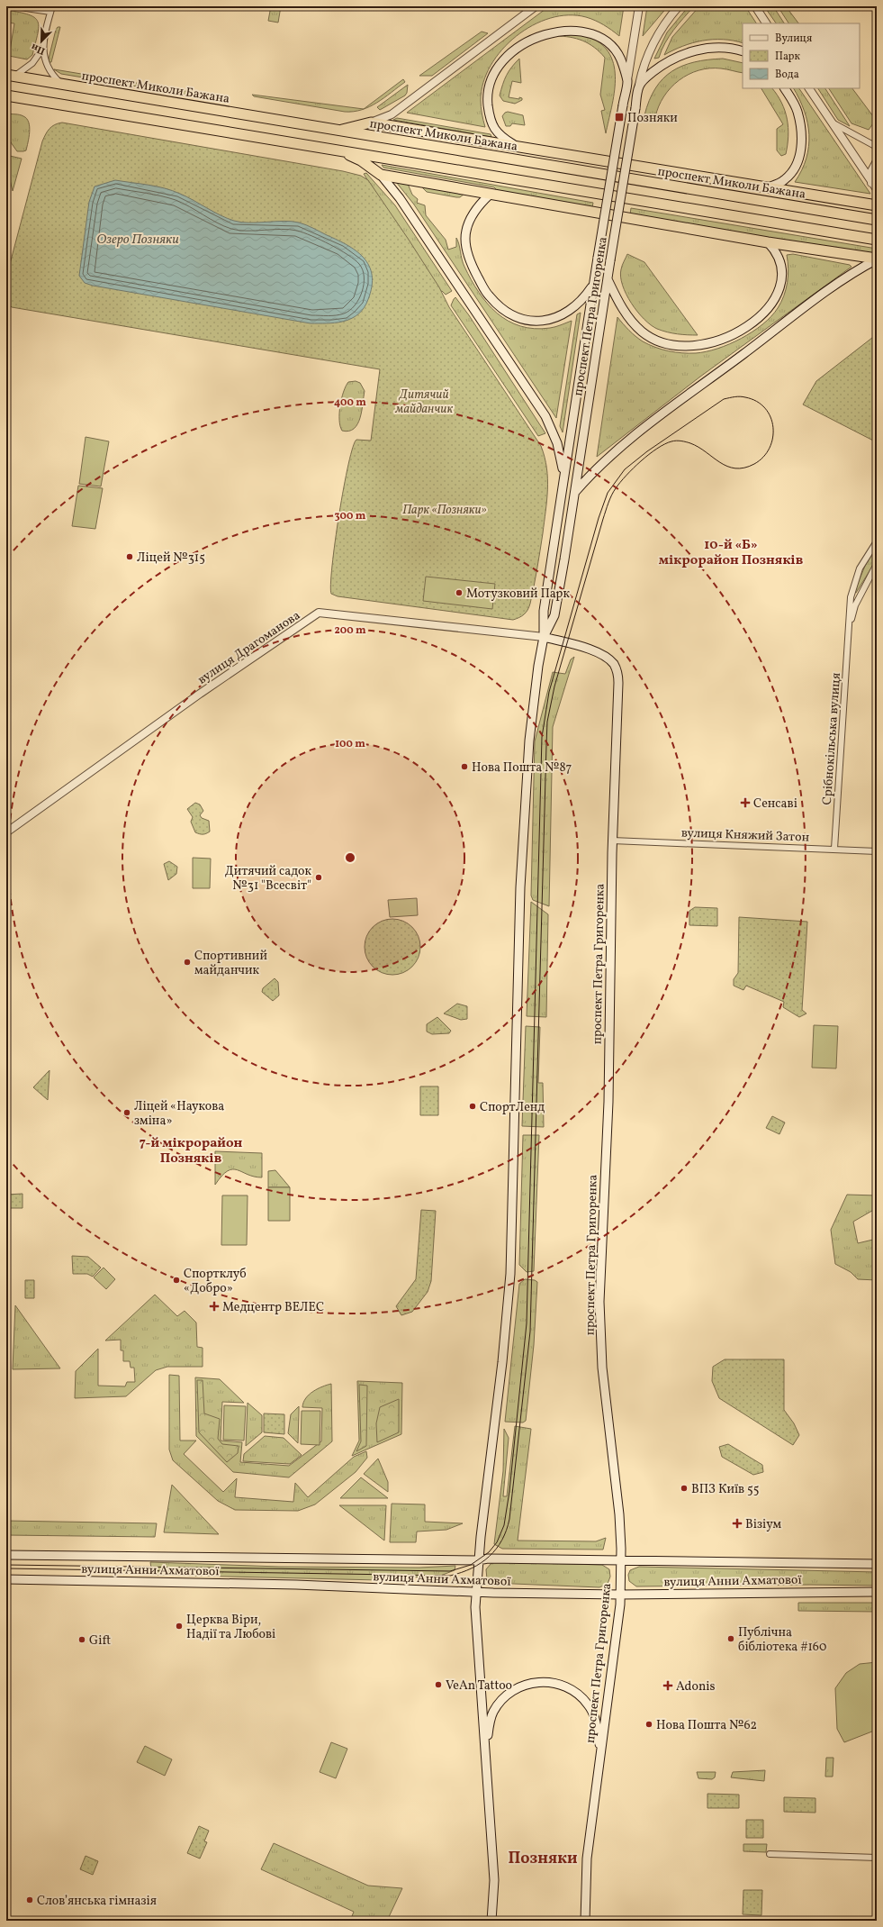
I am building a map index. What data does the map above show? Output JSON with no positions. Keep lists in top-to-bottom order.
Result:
{
  "streets": {
    "highway": ["проспект Миколи Бажана"],
    "main road": ["проспект Петра Григоренка", "вулиця Анни Ахматової"],
    "street": ["вулиця Драгоманова", "Срібнокільська вулиця", "вулиця Княжий Затон"]
  },
  "crossings": [
    ["проспект Петра Григоренка", "вулиця Драгоманова"],
    ["проспект Петра Григоренка", "вулиця Княжий Затон"],
    ["проспект Петра Григоренка", "вулиця Анни Ахматової"],
    ["Срібнокільська вулиця", "вулиця Княжий Затон"]
  ],
  "districts": ["10-й «Б» мікрорайон Позняків", "7-й мікрорайон Позняків", "Позняки"],
  "water": ["Озеро Позняки"],
  "parks": ["Дитячий майданчик", "Парк «Позняки»"],
  "places": {
    "transit": ["Позняки"],
    "other": [
      "Ліцей №315",
      "Мотузковий Парк",
      "Нова Пошта №87",
      "Дитячий садок №31 \"Всесвіт\"",
      "Спортивний майданчик",
      "СпортЛенд",
      "Ліцей «Наукова зміна»",
      "Спортклуб «Добро»",
      "ВПЗ Київ 55",
      "Церква Віри, Надії та Любові",
      "Публічна бібліотека #160",
      "Gift",
      "VeAn Tattoo",
      "Нова Пошта №62",
      "Слов’янська гімназія"
    ],
    "health": [
      "Сенсаві",
      "Медцентр ВЕЛЕС",
      "Візіум",
      "Adonis"
    ]
  },
  "legend": ["Вулиця", "Парк", "Вода"],
  "north": "bottom left",
  "rings": [
    "400 m",
    "300 m",
    "200 m",
    "100 m"
  ]
}
